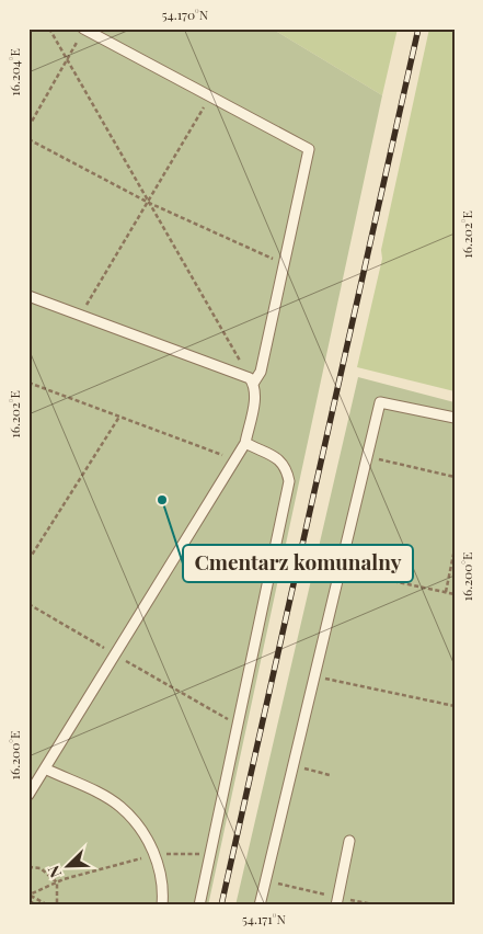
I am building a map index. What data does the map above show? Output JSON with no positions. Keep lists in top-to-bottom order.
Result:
{
  "places": ["Cmentarz komunalny"],
  "north": "bottom left",
  "coordinates": [
    "54.170°N",
    "16.204°E",
    "16.202°E",
    "16.200°E",
    "54.171°N"
  ]
}
